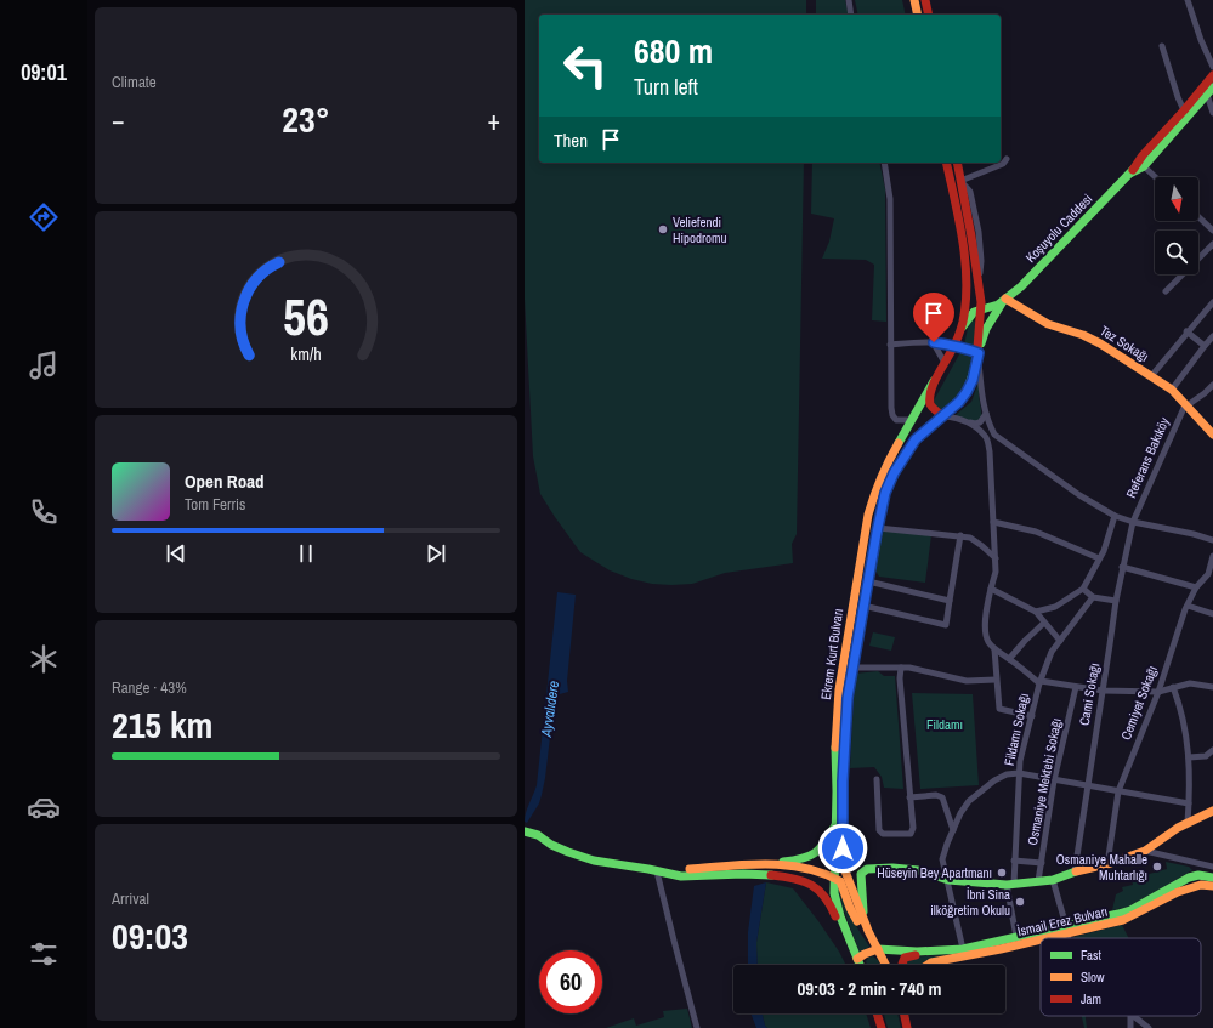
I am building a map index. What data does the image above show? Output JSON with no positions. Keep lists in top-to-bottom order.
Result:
{
  "streets": {
    "main road": [
      "Koşuyolu Caddesi",
      "Tez Sokağı",
      "Ekrem Kurt Bulvarı",
      "İsmail Erez Bulvarı"
    ],
    "street": [
      "Referans Bakıköy",
      "Cami Sokağı",
      "Cemiyet Sokağı",
      "Fildamı Sokağı",
      "Osmaniye Mektebi Sokağı"
    ]
  },
  "crossings": [
    ["Koşuyolu Caddesi", "Tez Sokağı"],
    ["Tez Sokağı", "Referans Bakıköy"],
    ["Referans Bakıköy", "Cami Sokağı"],
    ["Fildamı Sokağı", "İsmail Erez Bulvarı"]
  ],
  "water": ["Ayvalıdere"],
  "parks": ["Fildamı"],
  "places": [
    "Veliefendi Hipodromu",
    "Osmaniye Mahalle Muhtarlığı",
    "Hüseyin Bey Apartmanı",
    "İbni Sina ilköğretim Okulu"
  ],
  "legend": ["Fast", "Slow", "Jam"],
  "north": "bottom",
  "page": {
    "tabs": "09:01",
    "tile": [
      "Climate",
      ["Range · 43%", "215 km"],
      ["Arrival", "09:03"]
    ],
    "turn": ["680 m", "Turn left"],
    "heat": ["−", "23°", "+"],
    "then": "Then",
    "song": ["Open Road", "Tom Ferris"],
    "limit": "60",
    "trip": "09:03 · 2 min · 740 m",
    "gauge": ["56", "km/h"]
  }
}
